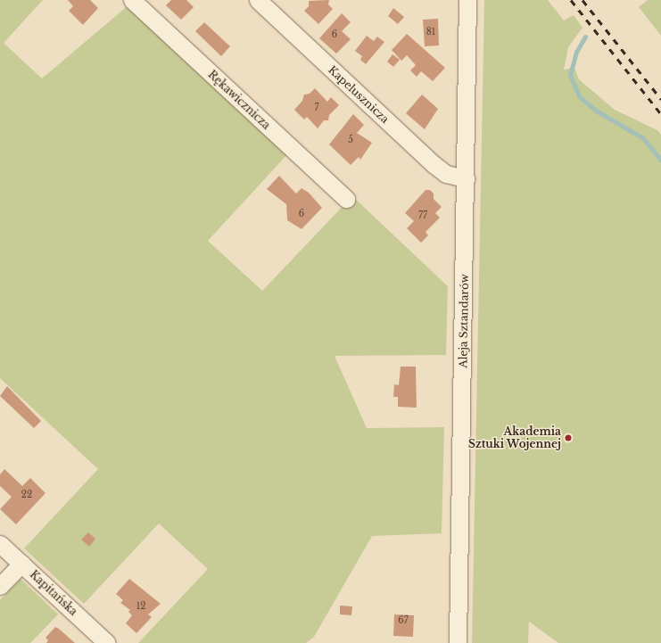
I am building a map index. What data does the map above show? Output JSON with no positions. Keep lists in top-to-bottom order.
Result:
{
  "streets": {
    "street": [
      "Kapelusznicza",
      "Rękawicznicza",
      "Aleja Sztandarów",
      "Kapitańska"
    ]
  },
  "crossings": [
    ["Kapelusznicza", "Aleja Sztandarów"]
  ],
  "places": ["Akademia Sztuki Wojennej"],
  "house_numbers": [
    "81",
    "6",
    "7",
    "5",
    "6",
    "77",
    "22",
    "12",
    "67"
  ]
}
